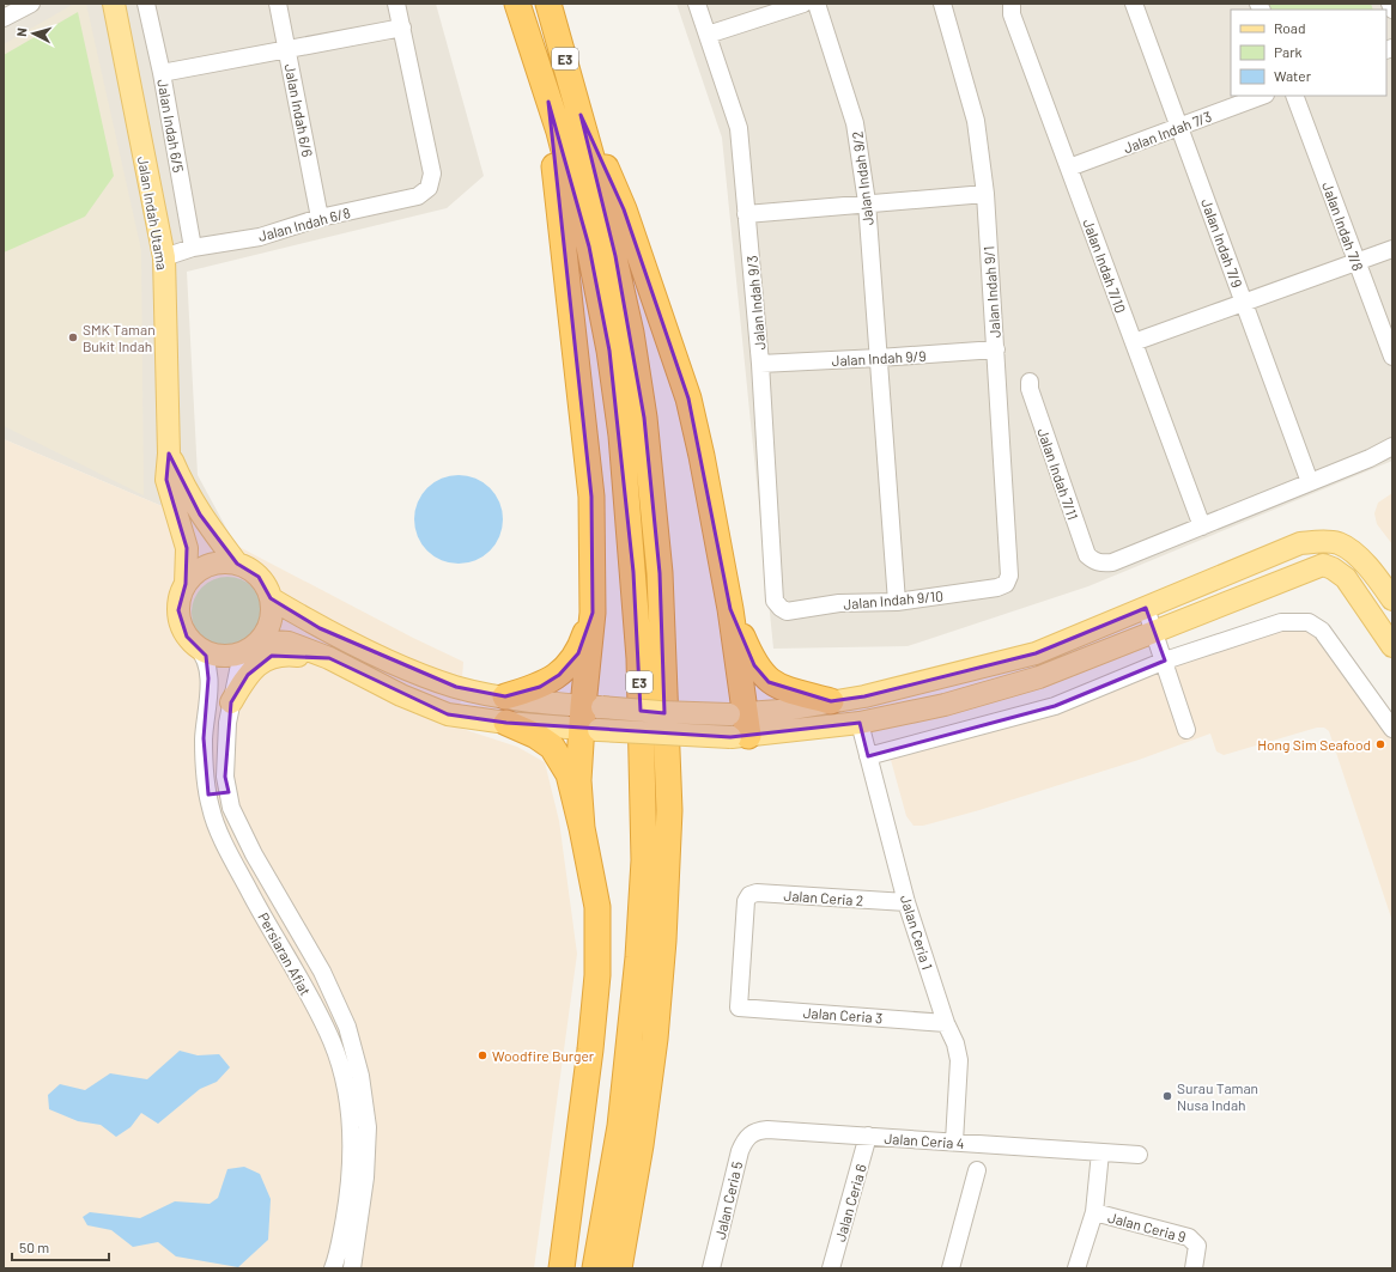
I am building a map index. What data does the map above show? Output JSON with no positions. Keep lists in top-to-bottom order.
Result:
{
  "streets": {
    "highway": ["E3"],
    "main road": ["Jalan Indah Utama"],
    "street": [
      "Jalan Indah 6/6",
      "Jalan Indah 6/5",
      "Jalan Indah 7/3",
      "Jalan Indah 9/2",
      "Jalan Indah 6/8",
      "Jalan Indah 7/8",
      "Jalan Indah 7/9",
      "Jalan Indah 7/10",
      "Jalan Indah 9/1",
      "Jalan Indah 9/3",
      "Jalan Indah 9/9",
      "Jalan Indah 7/11",
      "Jalan Indah 9/10",
      "Jalan Ceria 2",
      "Jalan Ceria 1",
      "Persiaran Afiat",
      "Jalan Ceria 3",
      "Jalan Ceria 4",
      "Jalan Ceria 5",
      "Jalan Ceria 6",
      "Jalan Ceria 9"
    ]
  },
  "crossings": [
    ["Jalan Indah 6/6", "Jalan Indah 6/8"],
    ["Jalan Indah 6/5", "Jalan Indah 6/8"],
    ["Jalan Indah 7/3", "Jalan Indah 7/9"],
    ["Jalan Indah 7/3", "Jalan Indah 7/10"],
    ["Jalan Indah 9/2", "Jalan Indah 9/9"],
    ["Jalan Indah 9/2", "Jalan Indah 9/10"],
    ["Jalan Indah Utama", "Jalan Indah 6/8"],
    ["Jalan Indah Utama", "Persiaran Afiat"],
    ["Jalan Indah 7/10", "Jalan Indah 7/11"],
    ["Jalan Indah 9/1", "Jalan Indah 9/9"],
    ["Jalan Indah 9/1", "Jalan Indah 9/10"],
    ["Jalan Indah 9/3", "Jalan Indah 9/9"],
    ["Jalan Indah 9/3", "Jalan Indah 9/10"],
    ["Jalan Ceria 2", "Jalan Ceria 1"],
    ["Jalan Ceria 2", "Jalan Ceria 3"],
    ["Jalan Ceria 1", "Jalan Ceria 3"],
    ["Jalan Ceria 1", "Jalan Ceria 4"],
    ["Jalan Ceria 4", "Jalan Ceria 5"],
    ["Jalan Ceria 4", "Jalan Ceria 6"]
  ],
  "places": [
    "SMK Taman Bukit Indah",
    "Hong Sim Seafood",
    "Woodfire Burger",
    "Surau Taman Nusa Indah"
  ],
  "legend": ["Road", "Park", "Water"],
  "scale_bar": "50 m",
  "north": "left"
}
